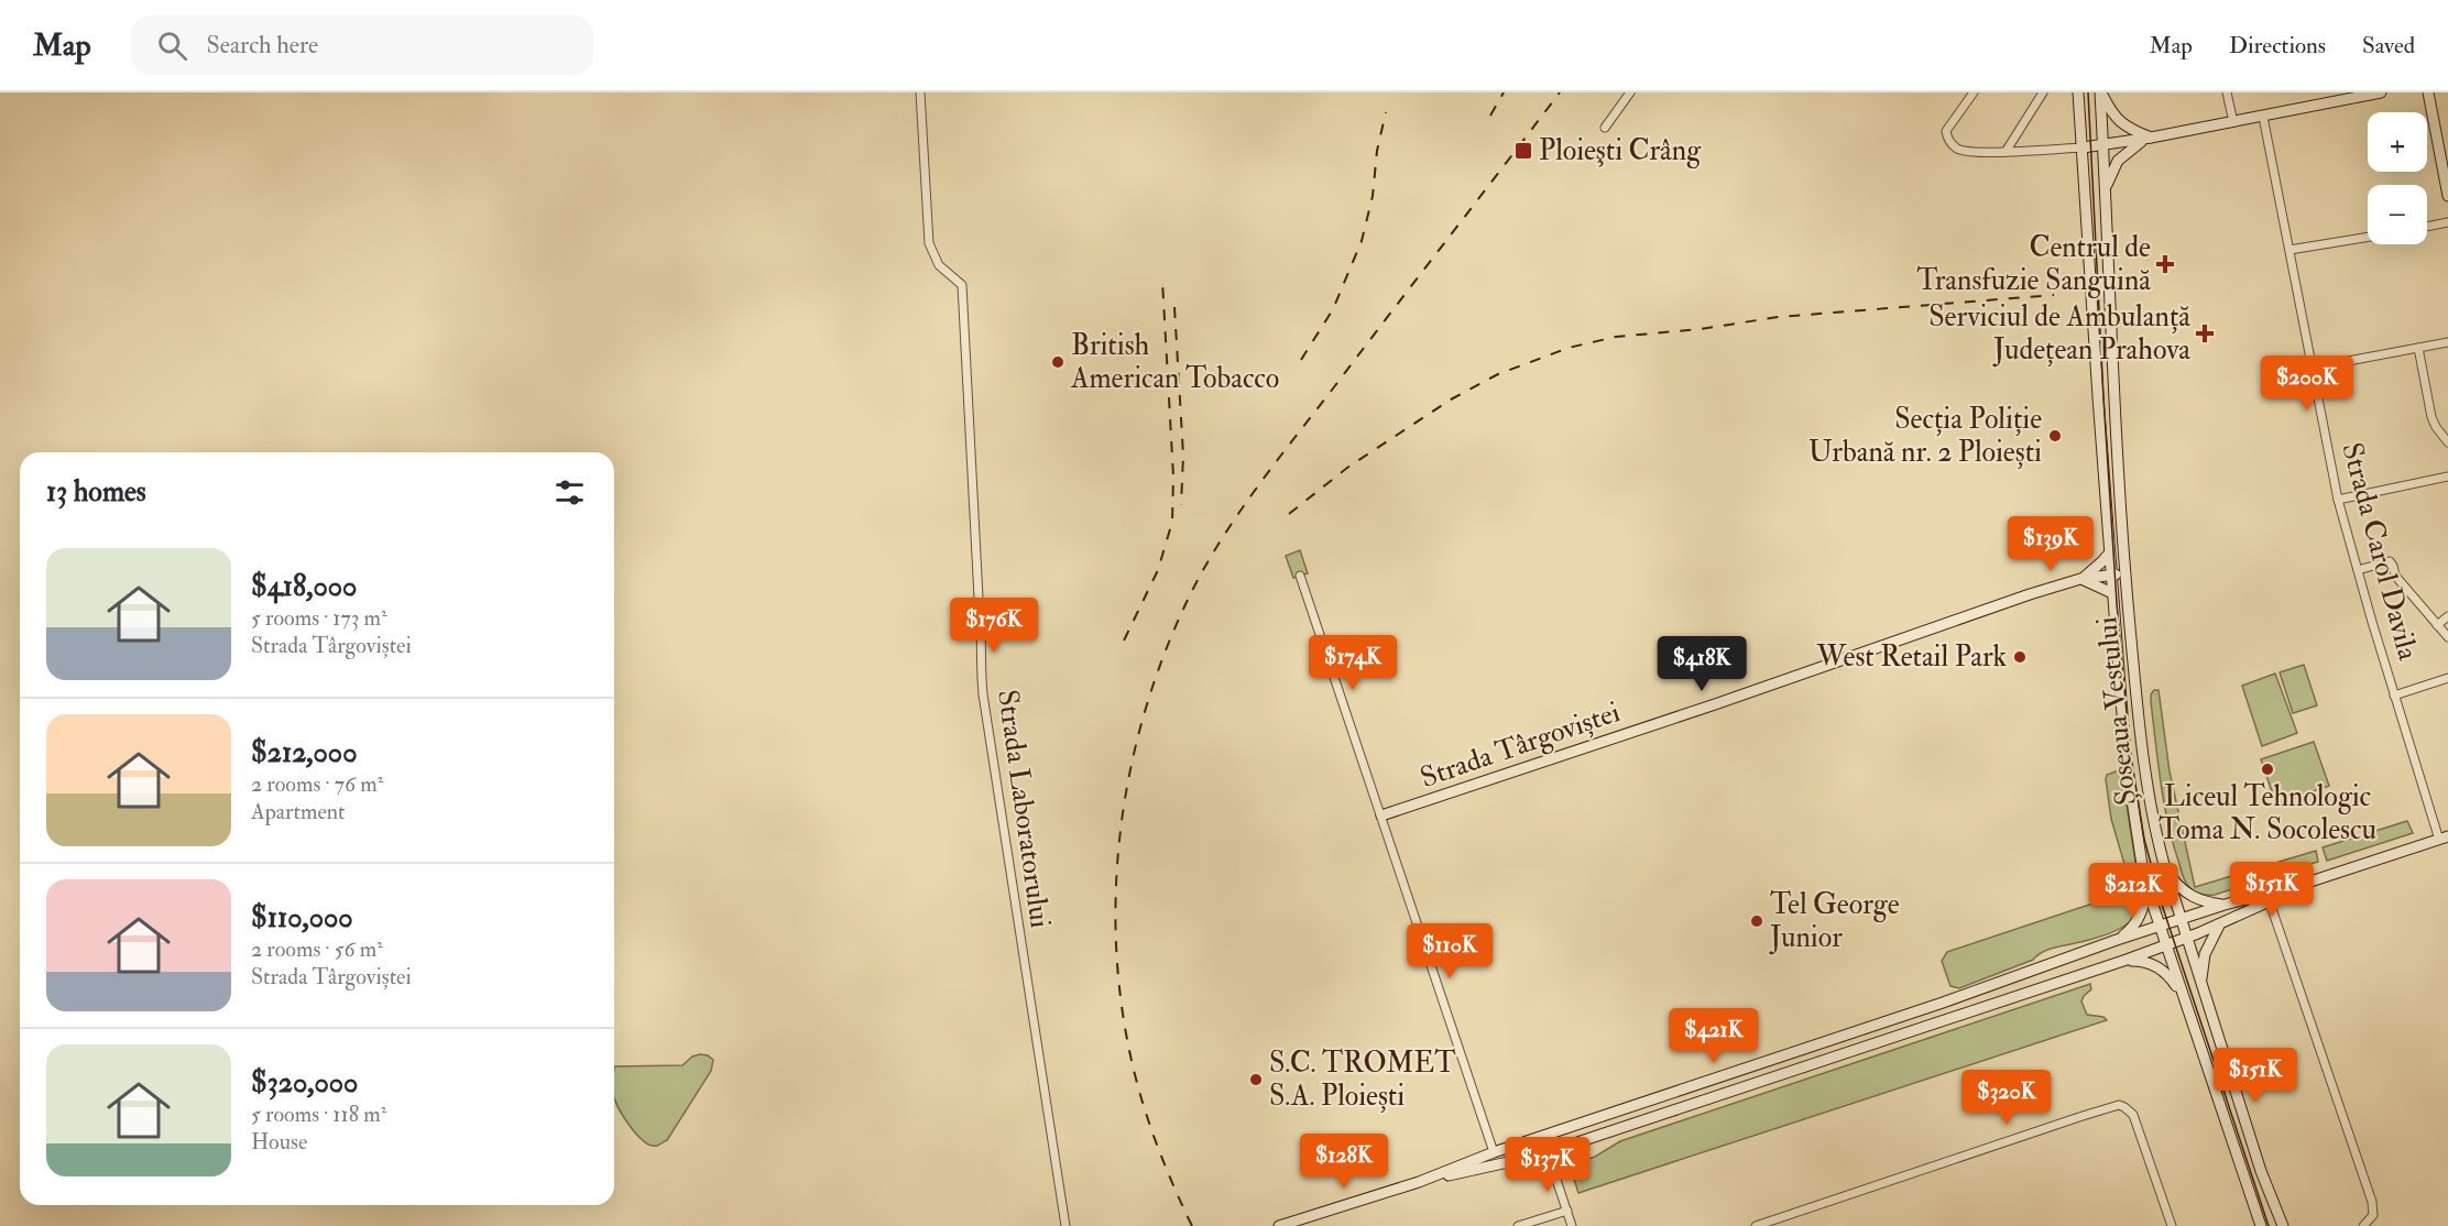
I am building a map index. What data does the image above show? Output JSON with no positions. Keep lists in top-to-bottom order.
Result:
{
  "streets": {
    "main road": ["Șoseaua Vestului", "Strada Târgoviștei"],
    "street": ["Strada Carol Davila", "Strada Laboratorului"]
  },
  "crossings": [
    ["Șoseaua Vestului", "Strada Târgoviștei"]
  ],
  "places": {
    "transit": ["Ploieşti Crâng"],
    "health": ["Centrul de Transfuzie Sanguină", "Serviciul de Ambulanță Județean Prahova"],
    "other": [
      "British American Tobacco",
      "Secția Poliție Urbană nr. 2 Ploiești",
      "West Retail Park",
      "Liceul Tehnologic Toma N. Socolescu",
      "Tel George Junior",
      "S.C. TROMET S.A. Ploiești"
    ]
  },
  "page": {
    "header": "Map",
    "search": "Search here",
    "nav": ["Map", "Directions", "Saved"],
    "map_buttons": ["+", "−"],
    "price": [
      "$200K",
      "$139K",
      "$176K",
      "$174K",
      "$418K",
      "$151K",
      "$212K",
      "$110K",
      "$421K",
      "$151K",
      "$320K",
      "$128K",
      "$137K"
    ],
    "heading": "13 homes",
    "list": [
      {
        "name": "$418,000",
        "note": "5 rooms · 173 m² · Strada Târgoviștei"
      },
      {
        "name": "$212,000",
        "note": "2 rooms · 76 m² · Apartment"
      },
      {
        "name": "$110,000",
        "note": "2 rooms · 56 m² · Strada Târgoviștei"
      },
      {
        "name": "$320,000",
        "note": "5 rooms · 118 m² · House"
      }
    ]
  }
}
